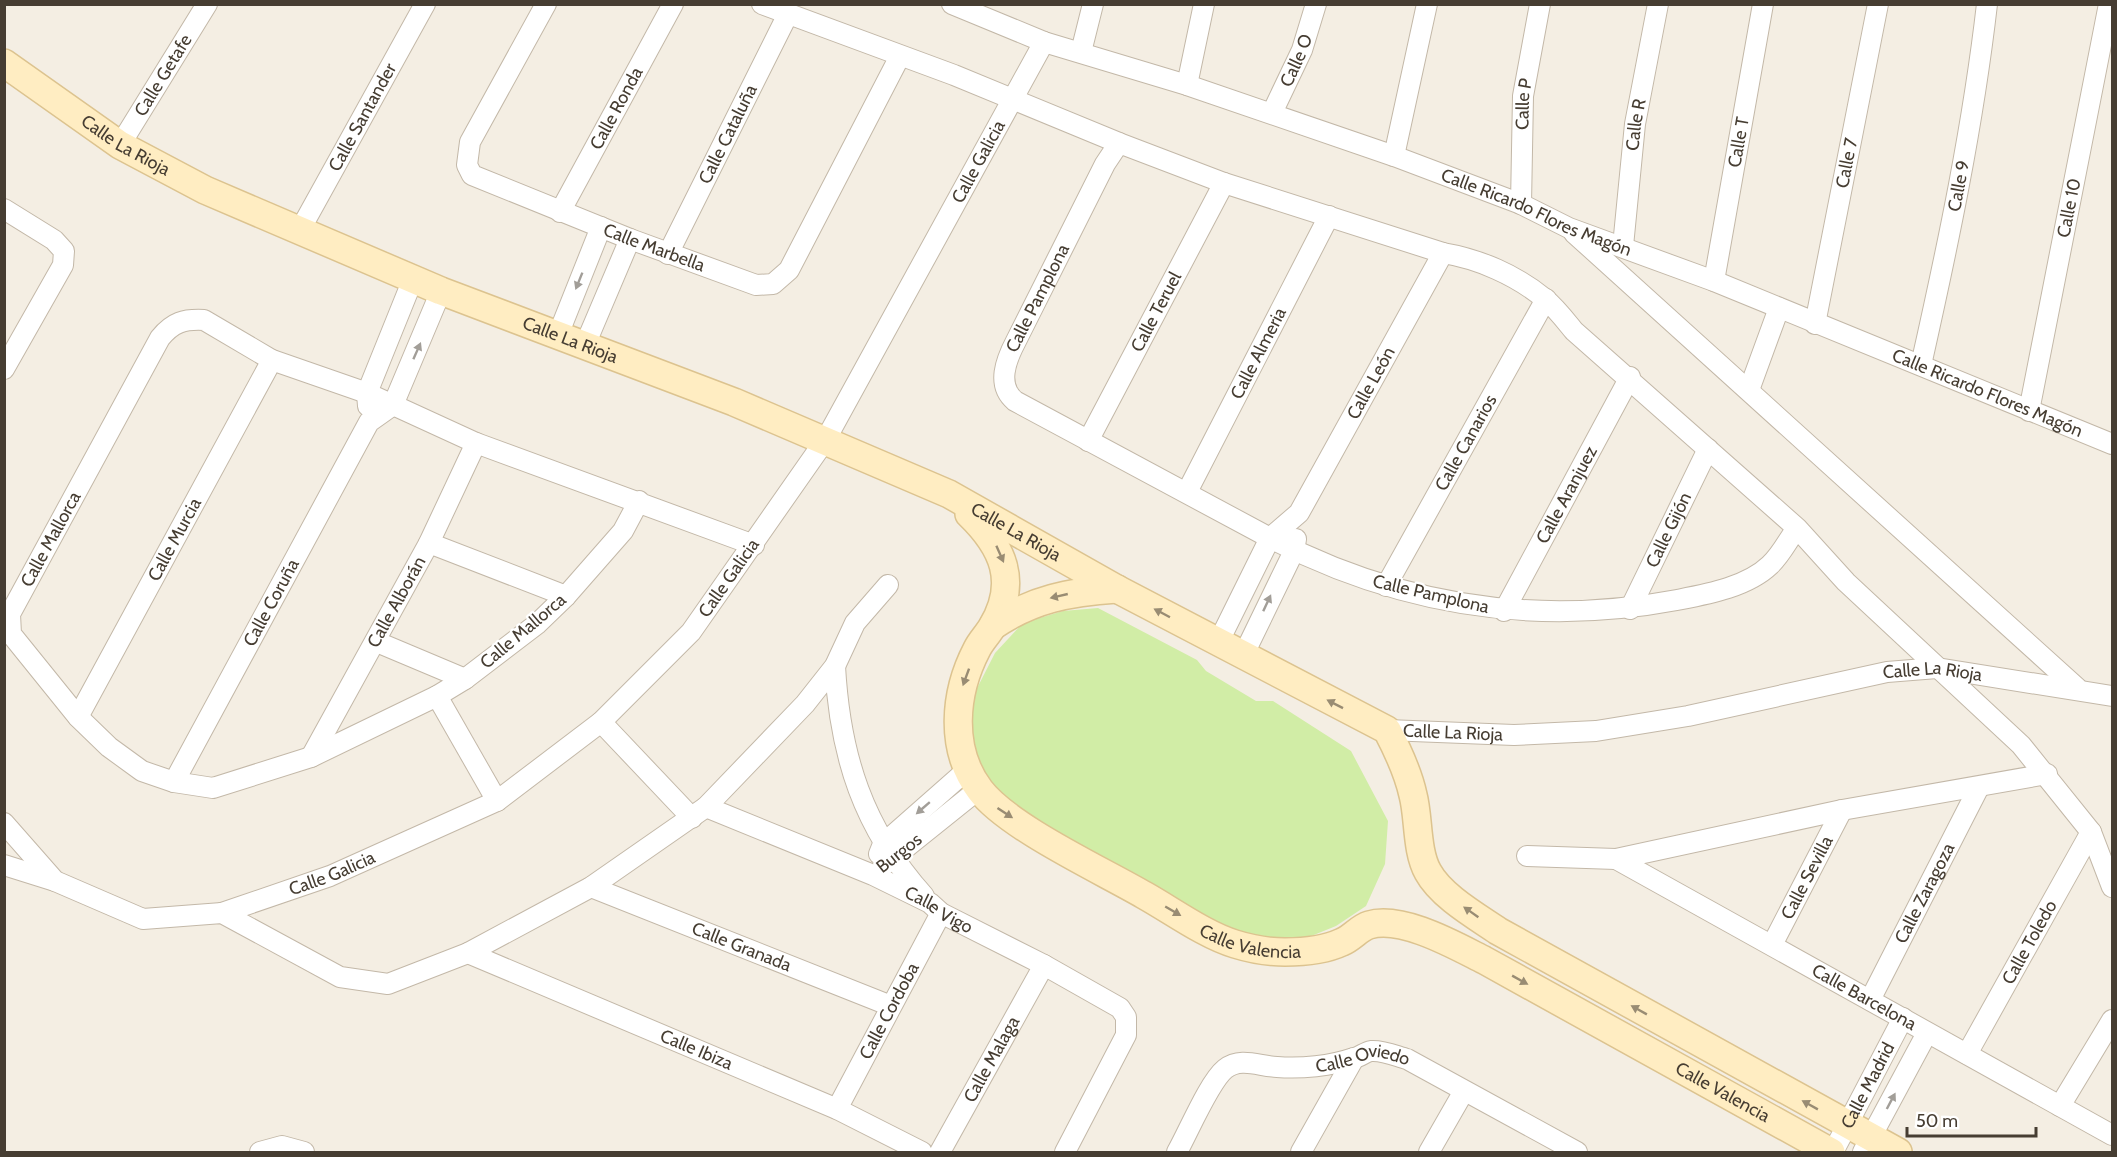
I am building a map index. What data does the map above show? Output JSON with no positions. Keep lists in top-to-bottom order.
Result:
{
  "streets": {
    "street": [
      "Calle O",
      "Calle Getafe",
      "Calle P",
      "Calle Ronda",
      "Calle Santander",
      "Calle R",
      "Calle Cataluña",
      "Calle T",
      "Calle La Rioja",
      "Calle Galicia",
      "Calle 7",
      "Calle 9",
      "Calle 10",
      "Calle Ricardo Flores Magón",
      "Calle Marbella",
      "Calle Pamplona",
      "Calle Teruel",
      "Calle Almeria",
      "Calle León",
      "Calle Canarios",
      "Calle Aranjuez",
      "Calle Gijón",
      "Calle Murcia",
      "Calle Mallorca",
      "Calle Coruña",
      "Calle Alborán",
      "Burgos",
      "Calle Sevilla",
      "Calle Zaragoza",
      "Calle Vigo",
      "Calle Valencia",
      "Calle Toledo",
      "Calle Granada",
      "Calle Barcelona",
      "Calle Cordoba",
      "Calle Ibiza",
      "Calle Malaga",
      "Calle Oviedo",
      "Calle Madrid"
    ]
  },
  "crossings": [
    ["Calle O", "Calle Ricardo Flores Magón"],
    ["Calle Getafe", "Calle La Rioja"],
    ["Calle P", "Calle Ricardo Flores Magón"],
    ["Calle Ronda", "Calle Marbella"],
    ["Calle Santander", "Calle La Rioja"],
    ["Calle R", "Calle Ricardo Flores Magón"],
    ["Calle Cataluña", "Calle Marbella"],
    ["Calle T", "Calle Ricardo Flores Magón"],
    ["Calle La Rioja", "Calle Galicia"],
    ["Calle La Rioja", "Calle León"],
    ["Calle La Rioja", "Calle Valencia"],
    ["Calle Galicia", "Calle Ricardo Flores Magón"],
    ["Calle Galicia", "Calle Mallorca"],
    ["Calle Galicia", "Calle Vigo"],
    ["Calle 7", "Calle Ricardo Flores Magón"],
    ["Calle 9", "Calle Ricardo Flores Magón"],
    ["Calle 10", "Calle Ricardo Flores Magón"],
    ["Calle Pamplona", "Calle Teruel"],
    ["Calle Pamplona", "Calle Almeria"],
    ["Calle Pamplona", "Calle León"],
    ["Calle Pamplona", "Calle Canarios"],
    ["Calle Pamplona", "Calle Aranjuez"],
    ["Calle Pamplona", "Calle Gijón"],
    ["Calle Murcia", "Calle Mallorca"],
    ["Calle Mallorca", "Calle Coruña"],
    ["Calle Mallorca", "Calle Alborán"],
    ["Burgos", "Calle Vigo"],
    ["Burgos", "Calle Valencia"],
    ["Calle Sevilla", "Calle Barcelona"],
    ["Calle Zaragoza", "Calle Barcelona"],
    ["Calle Vigo", "Calle Cordoba"],
    ["Calle Vigo", "Calle Malaga"],
    ["Calle Valencia", "Calle Madrid"],
    ["Calle Toledo", "Calle Barcelona"],
    ["Calle Granada", "Calle Cordoba"],
    ["Calle Barcelona", "Calle Madrid"],
    ["Calle Cordoba", "Calle Ibiza"]
  ],
  "scale_bar": "50 m"
}
